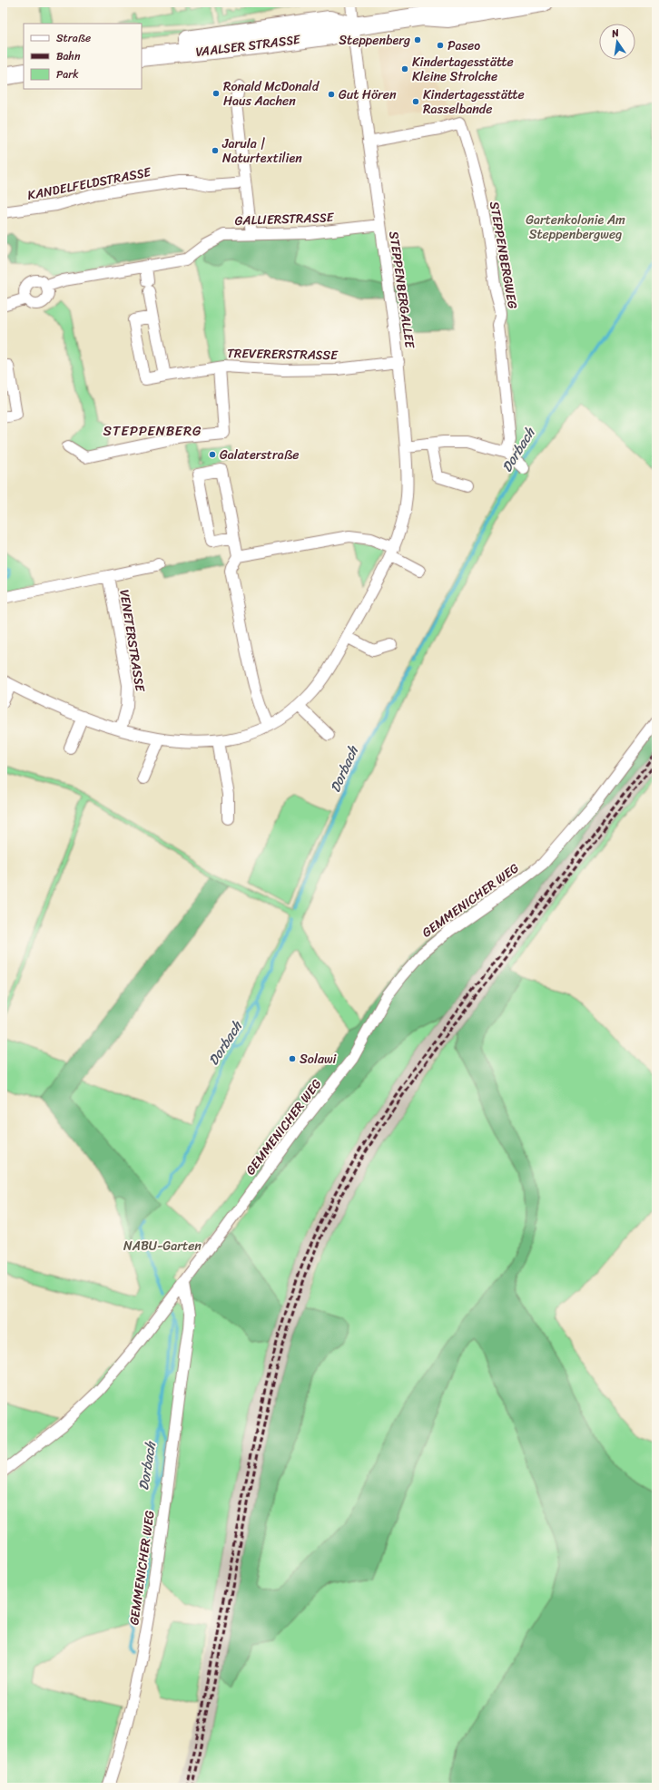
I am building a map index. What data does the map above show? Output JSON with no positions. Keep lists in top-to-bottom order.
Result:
{
  "streets": {
    "main road": ["VAALSER STRASSE"],
    "street": [
      "KANDELFELDSTRASSE",
      "GALLIERSTRASSE",
      "STEPPENBERGWEG",
      "STEPPENBERGALLEE",
      "TREVERERSTRASSE",
      "VENETERSTRASSE",
      "GEMMENICHER WEG"
    ]
  },
  "crossings": [
    ["VAALSER STRASSE", "STEPPENBERGALLEE"],
    ["GALLIERSTRASSE", "STEPPENBERGALLEE"],
    ["STEPPENBERGWEG", "STEPPENBERGALLEE"],
    ["STEPPENBERGALLEE", "TREVERERSTRASSE"],
    ["STEPPENBERGALLEE", "VENETERSTRASSE"]
  ],
  "districts": ["STEPPENBERG"],
  "water": ["Dorbach"],
  "parks": ["Gartenkolonie Am Steppenbergweg", "NABU-Garten"],
  "places": [
    "Steppenberg",
    "Paseo",
    "Kindertagesstätte Kleine Strolche",
    "Ronald McDonald Haus Aachen",
    "Gut Hören",
    "Kindertagesstätte Rasselbande",
    "Jarula | Naturtextilien",
    "Galaterstraße",
    "Solawi"
  ],
  "legend": ["Straße", "Bahn", "Park"],
  "north": "top"
}
